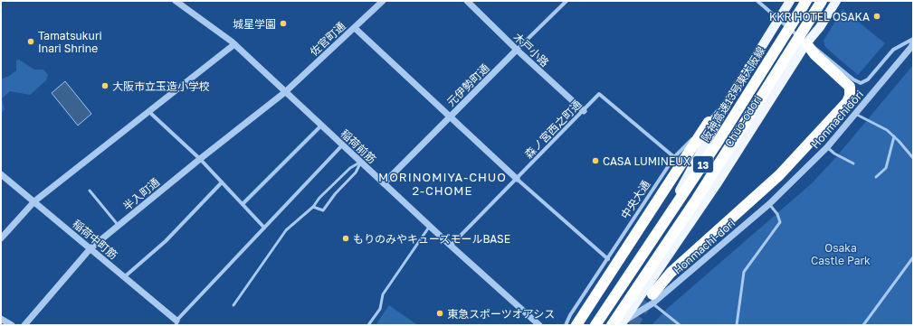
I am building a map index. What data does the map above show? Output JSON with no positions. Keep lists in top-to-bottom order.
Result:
{
  "streets": {
    "highway": ["阪神高速13号東大阪線", "13"],
    "main road": ["Chuo-odori"],
    "street": [
      "佐官町通",
      "木戸小路",
      "元伊勢町通",
      "Honmachidōri",
      "森ノ宮西之町通",
      "稲荷前筋",
      "半入町通",
      "中央大通",
      "稲荷中町筋",
      "Honmachi-dori"
    ]
  },
  "crossings": [
    ["佐官町通", "稲荷前筋"],
    ["佐官町通", "半入町通"],
    ["木戸小路", "元伊勢町通"],
    ["木戸小路", "森ノ宮西之町通"],
    ["元伊勢町通", "稲荷前筋"],
    ["Honmachidōri", "Honmachi-dori"],
    ["Chuo-odori", "中央大通"],
    ["森ノ宮西之町通", "稲荷前筋"],
    ["森ノ宮西之町通", "中央大通"],
    ["稲荷前筋", "半入町通"],
    ["半入町通", "稲荷中町筋"]
  ],
  "districts": ["MORINOMIYA-CHUO 2-CHOME"],
  "parks": ["Osaka Castle Park"],
  "places": [
    "KKR HOTEL OSAKA",
    "城星学園",
    "Tamatsukuri Inari Shrine",
    "大阪市立玉造小学校",
    "CASA LUMINEUX",
    "もりのみやキューズモールBASE",
    "東急スポーツオアシス"
  ]
}
